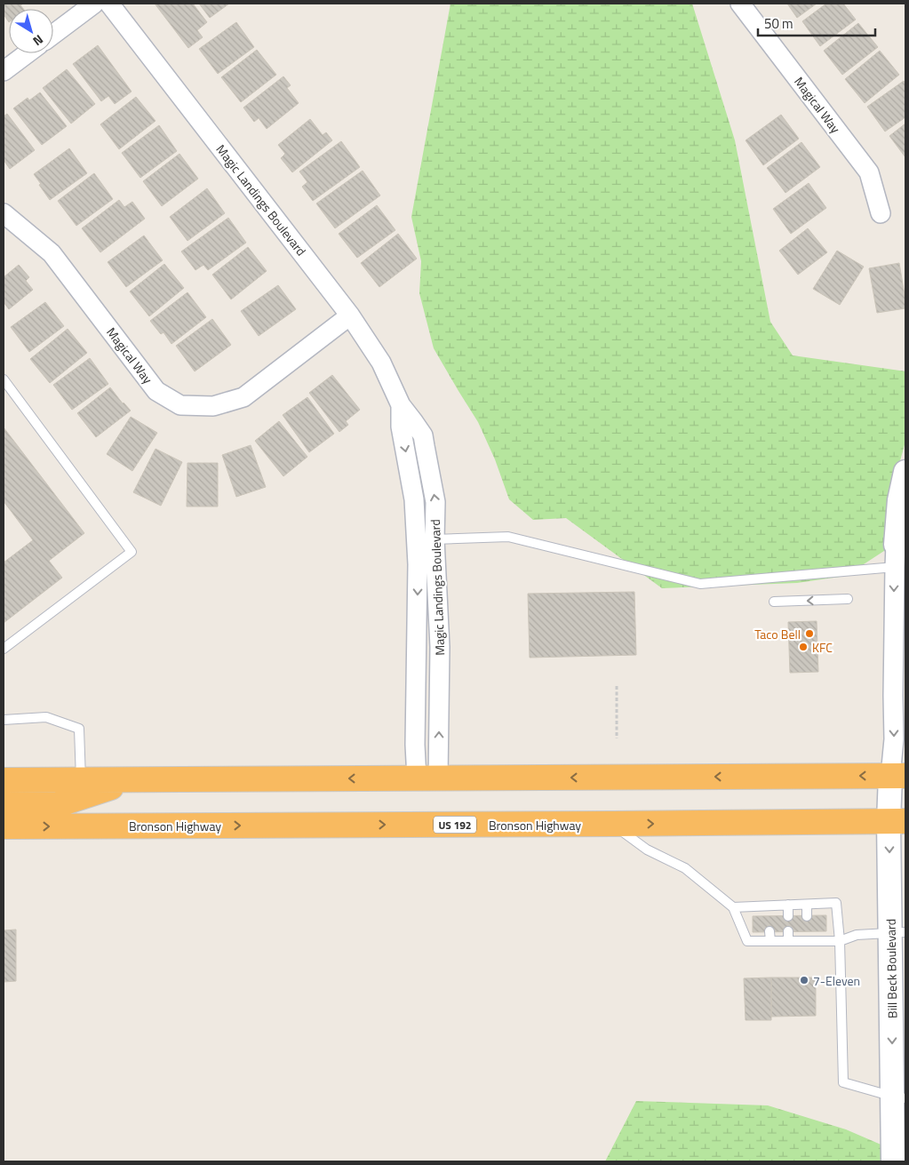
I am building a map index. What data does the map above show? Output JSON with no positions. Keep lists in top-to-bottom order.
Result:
{
  "streets": {
    "highway": ["US 192", "Bronson Highway"],
    "street": ["Magical Way", "Magic Landings Boulevard", "Bill Beck Boulevard"]
  },
  "crossings": [
    ["Magical Way", "Magic Landings Boulevard"],
    ["Bronson Highway", "Bill Beck Boulevard"]
  ],
  "one_way": ["Bill Beck Boulevard"],
  "places": ["Taco Bell", "KFC", "7-Eleven"],
  "scale_bar": "50 m",
  "north": "bottom right"
}
